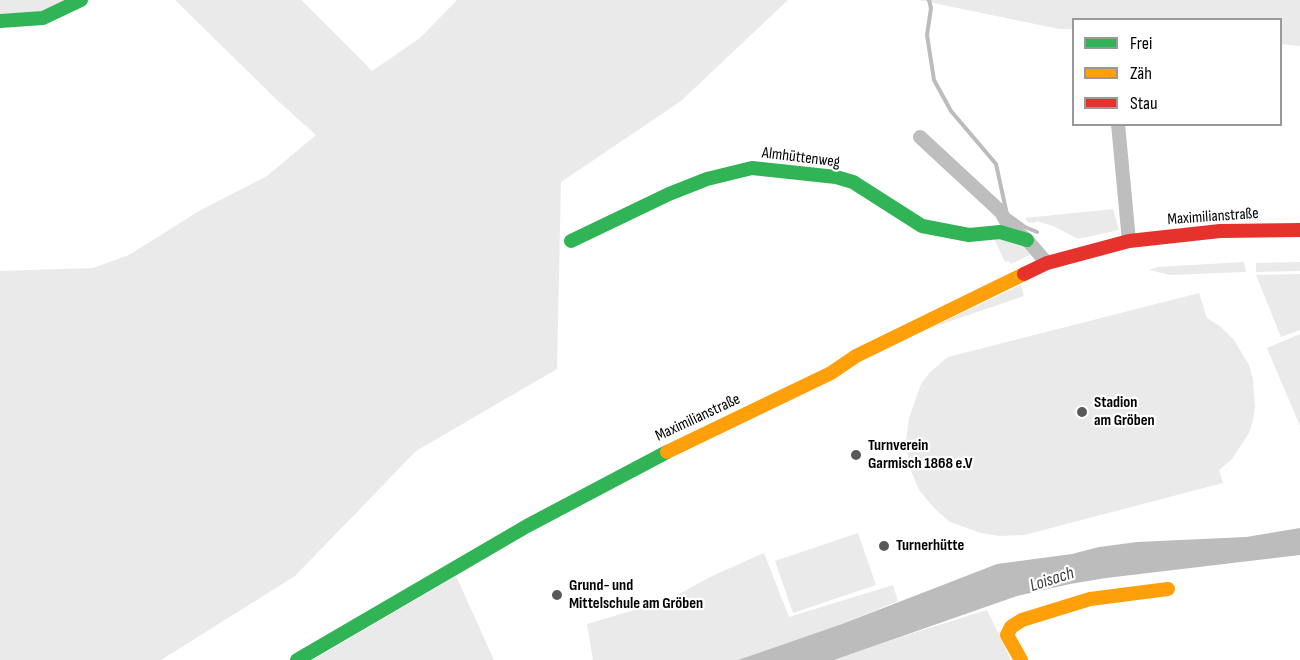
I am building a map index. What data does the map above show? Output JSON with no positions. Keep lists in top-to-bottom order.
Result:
{
  "streets": {
    "street": ["Almhüttenweg", "Maximilianstraße"]
  },
  "water": ["Loisach"],
  "places": [
    "Stadion am Gröben",
    "Turnverein Garmisch 1868 e.V",
    "Turnerhütte",
    "Grund- und Mittelschule am Gröben"
  ],
  "legend": ["Frei", "Zäh", "Stau"]
}
